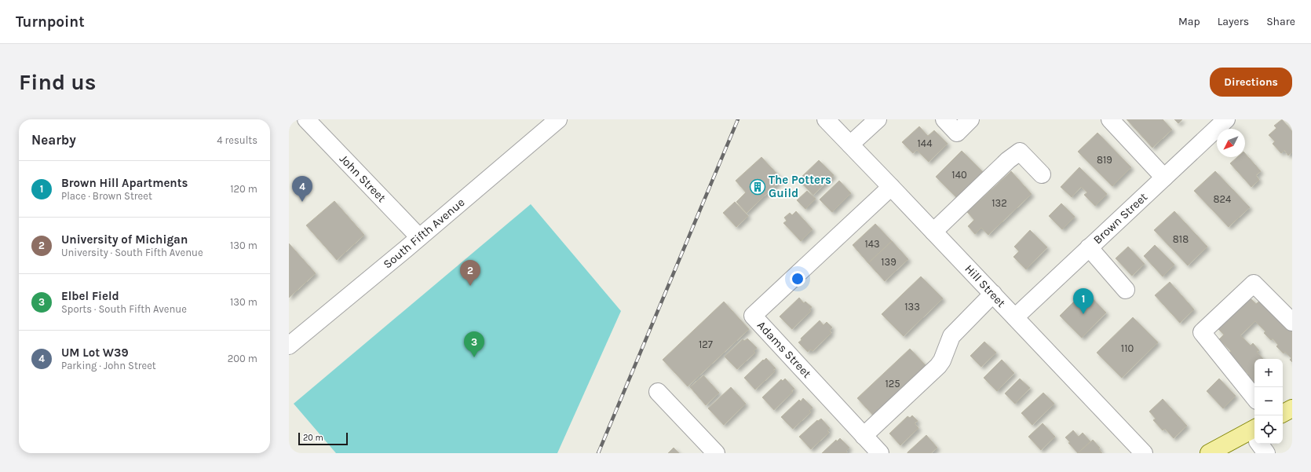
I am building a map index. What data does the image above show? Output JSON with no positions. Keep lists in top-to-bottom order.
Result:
{
  "streets": {
    "street": [
      "John Street",
      "Brown Street",
      "South Fifth Avenue",
      "Hill Street",
      "Adams Street"
    ]
  },
  "crossings": [
    ["John Street", "South Fifth Avenue"],
    ["Brown Street", "Hill Street"],
    ["Hill Street", "Adams Street"]
  ],
  "places": {
    "building": ["The Potters Guild"]
  },
  "house_numbers": [
    "144",
    "819",
    "140",
    "824",
    "132",
    "818",
    "143",
    "139",
    "133",
    "127",
    "110",
    "125"
  ],
  "scale_bar": "20 m",
  "north": "bottom left",
  "page": {
    "header": "Turnpoint",
    "nav": ["Map", "Layers", "Share"],
    "buttons": "Directions",
    "title": "Find us",
    "heading": ["Nearby", "4 results"],
    "list": [
      {
        "mark": "1",
        "name": "Brown Hill Apartments",
        "note": "Place · Brown Street",
        "value": "120 m"
      },
      {
        "mark": "2",
        "name": "University of Michigan",
        "note": "University · South Fifth Avenue",
        "value": "130 m"
      },
      {
        "mark": "3",
        "name": "Elbel Field",
        "note": "Sports · South Fifth Avenue",
        "value": "130 m"
      },
      {
        "mark": "4",
        "name": "UM Lot W39",
        "note": "Parking · John Street",
        "value": "200 m"
      }
    ],
    "pins": [
      "4",
      "2",
      "1",
      "3"
    ],
    "map_buttons": ["+", "−"],
    "scale": "20 m"
  }
}
